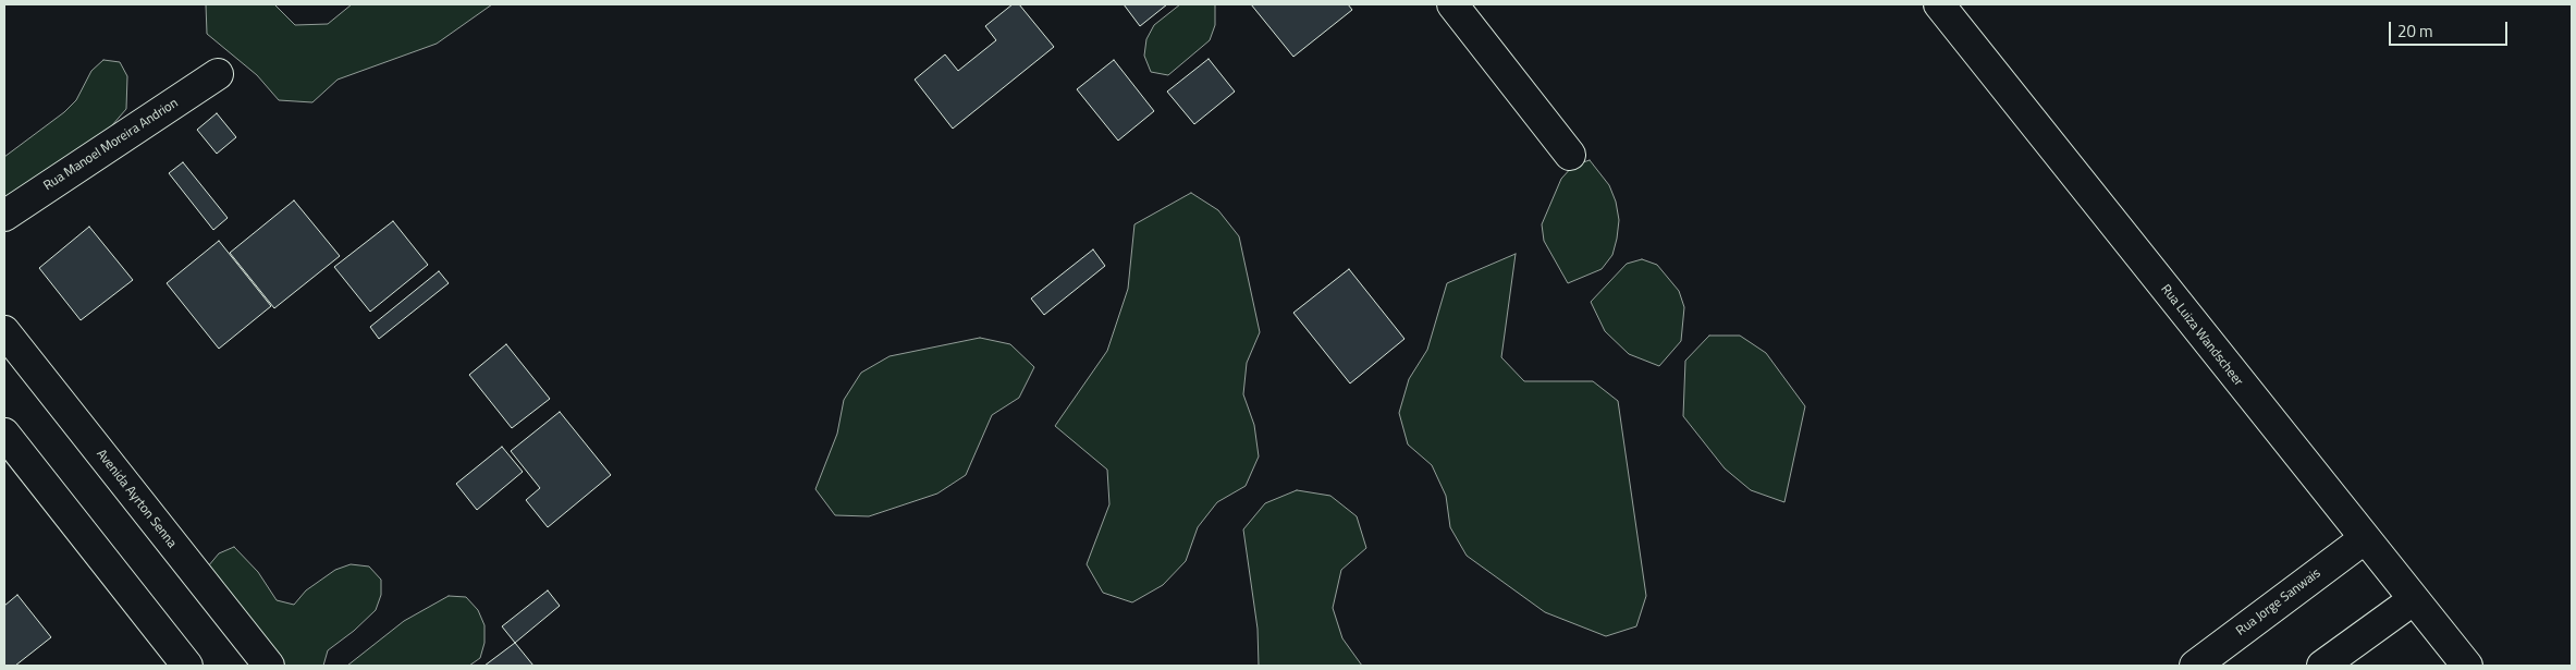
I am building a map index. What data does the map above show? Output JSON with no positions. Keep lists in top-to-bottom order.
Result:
{
  "streets": {
    "street": [
      "Rua Manoel Moreira Andrion",
      "Rua Luiza Wandscheer",
      "Avenida Ayrton Senna",
      "Rua Jorge Sanwais"
    ]
  },
  "crossings": [
    ["Rua Luiza Wandscheer", "Rua Jorge Sanwais"]
  ],
  "scale_bar": "20 m"
}
